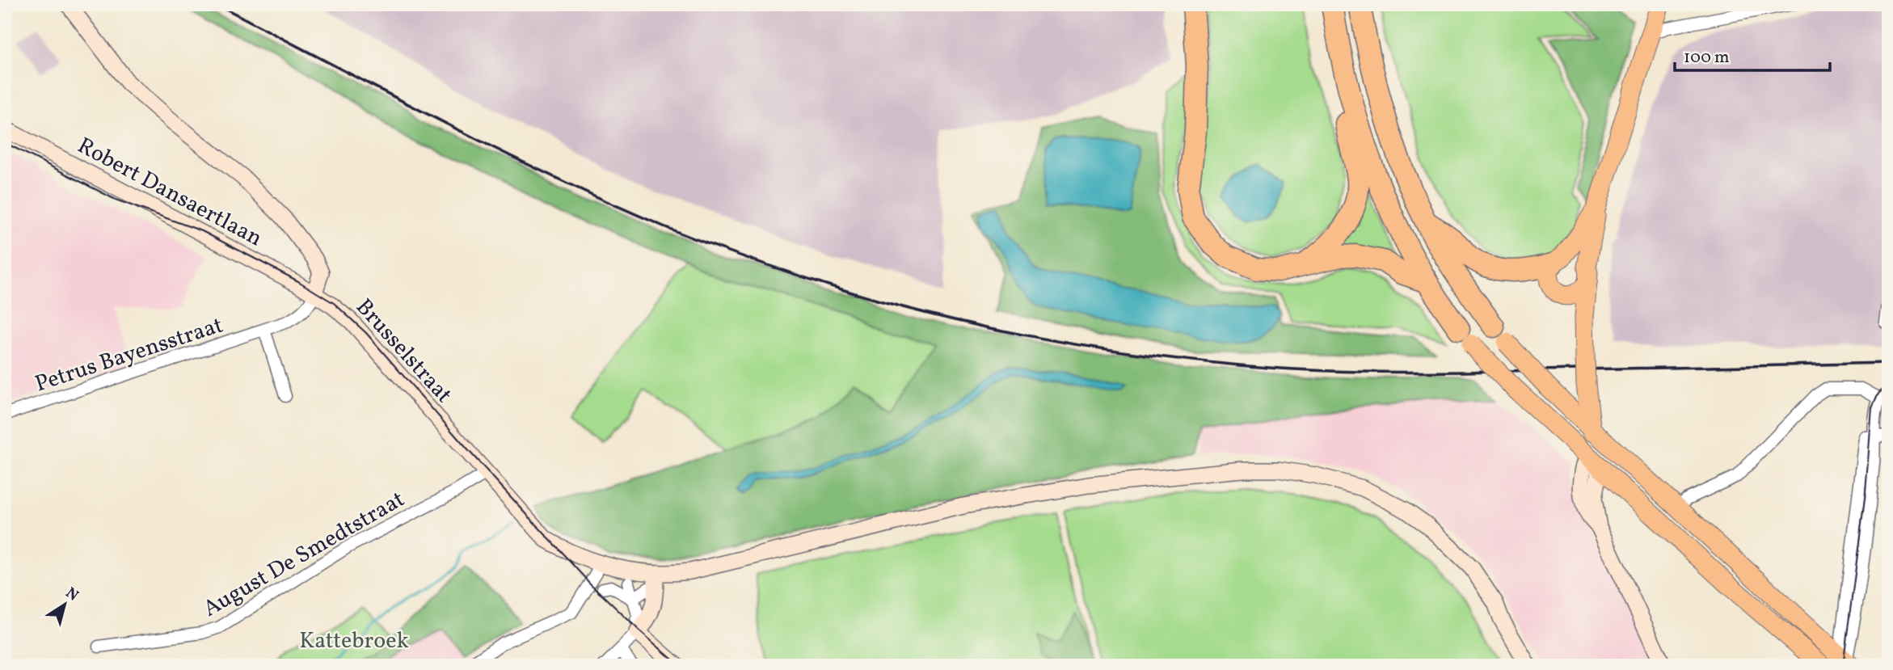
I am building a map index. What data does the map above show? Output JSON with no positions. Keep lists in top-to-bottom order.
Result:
{
  "streets": {
    "street": [
      "Robert Dansaertlaan",
      "Brusselstraat",
      "Petrus Bayensstraat",
      "August De Smedtstraat"
    ]
  },
  "crossings": [
    ["Robert Dansaertlaan", "Brusselstraat"],
    ["Robert Dansaertlaan", "Petrus Bayensstraat"],
    ["Brusselstraat", "Petrus Bayensstraat"],
    ["Brusselstraat", "August De Smedtstraat"]
  ],
  "parks": ["Kattebroek"],
  "scale_bar": "100 m",
  "north": "top right"
}
